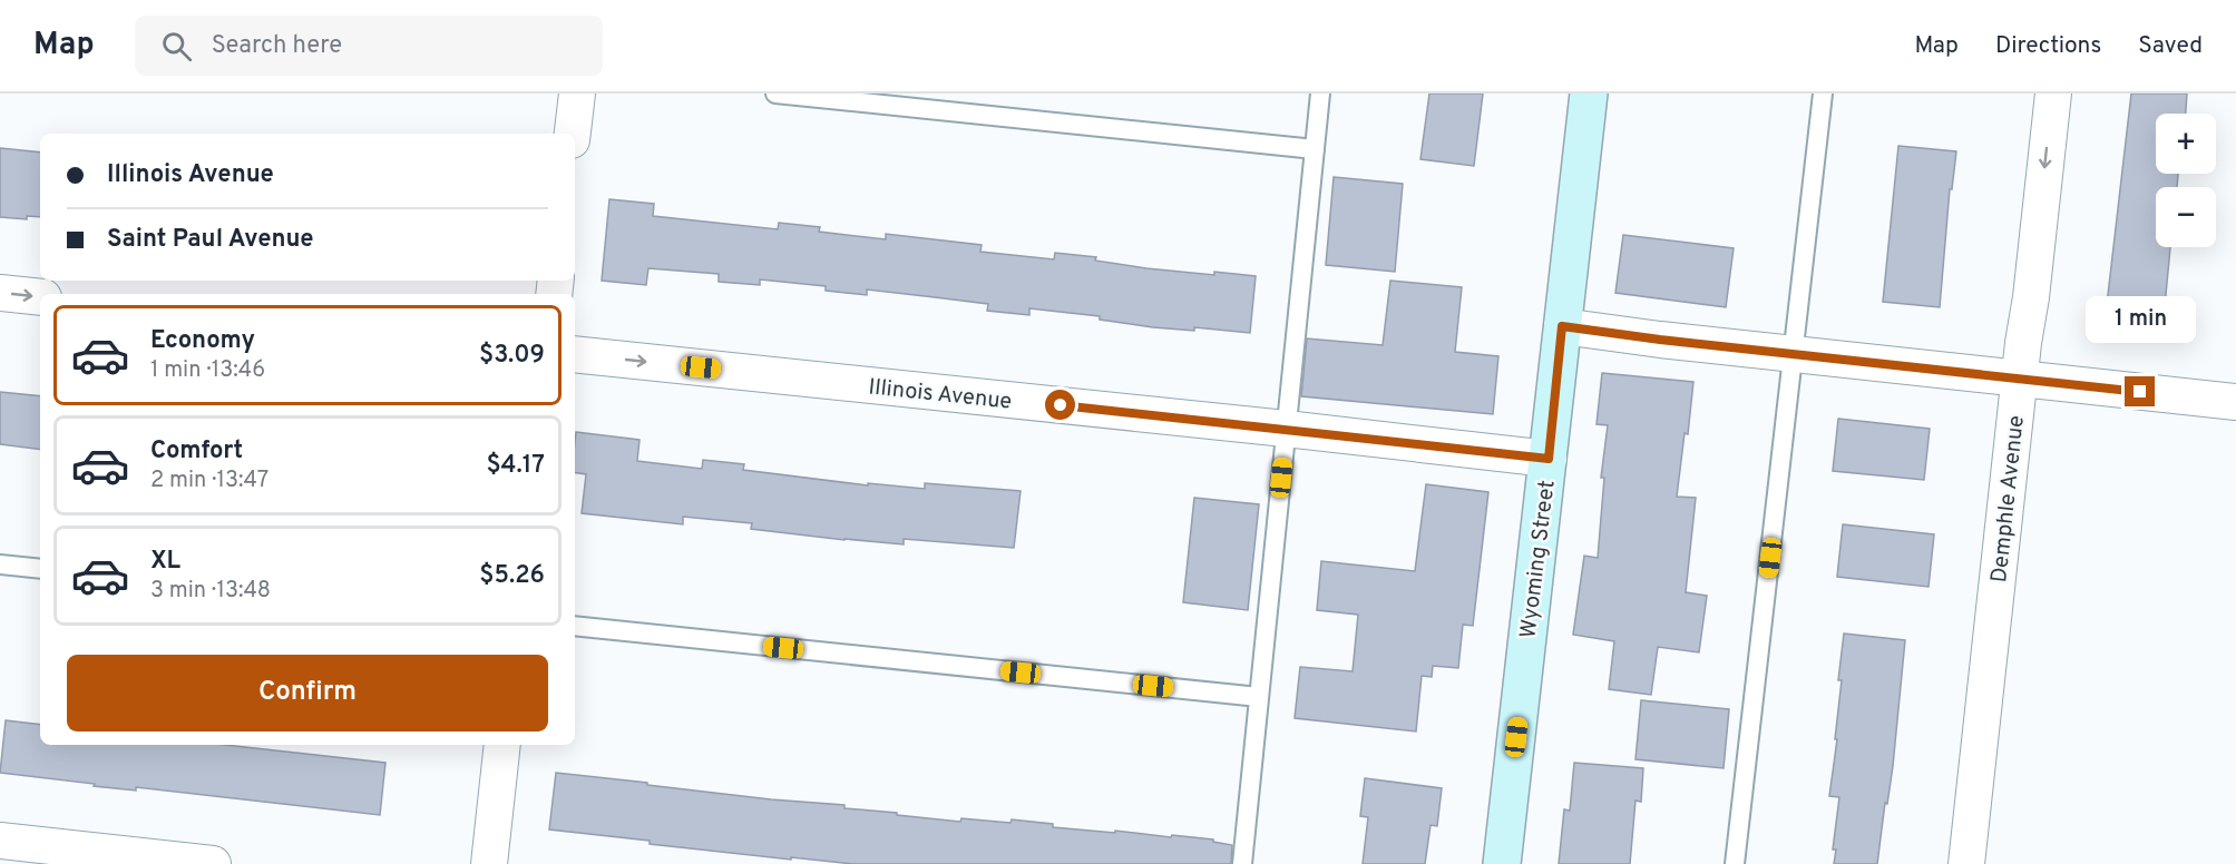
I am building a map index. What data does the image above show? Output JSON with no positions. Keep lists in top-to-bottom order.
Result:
{
  "streets": {
    "street": ["Illinois Avenue", "Demphle Avenue", "Wyoming Street"]
  },
  "crossings": [
    ["Illinois Avenue", "Wyoming Street"]
  ],
  "one_way": ["Illinois Avenue", "Demphle Avenue"],
  "page": {
    "header": "Map",
    "search": "Search here",
    "nav": ["Map", "Directions", "Saved"],
    "map_buttons": ["+", "−"],
    "banner": ["Illinois Avenue", "Saint Paul Avenue"],
    "bubble": "1 min",
    "list": [
      {
        "name": "Economy",
        "note": "1 min · 13:46",
        "value": "$3.09"
      },
      {
        "name": "Comfort",
        "note": "2 min · 13:47",
        "value": "$4.17"
      },
      {
        "name": "XL",
        "note": "3 min · 13:48",
        "value": "$5.26"
      }
    ],
    "buttons": "Confirm"
  }
}
